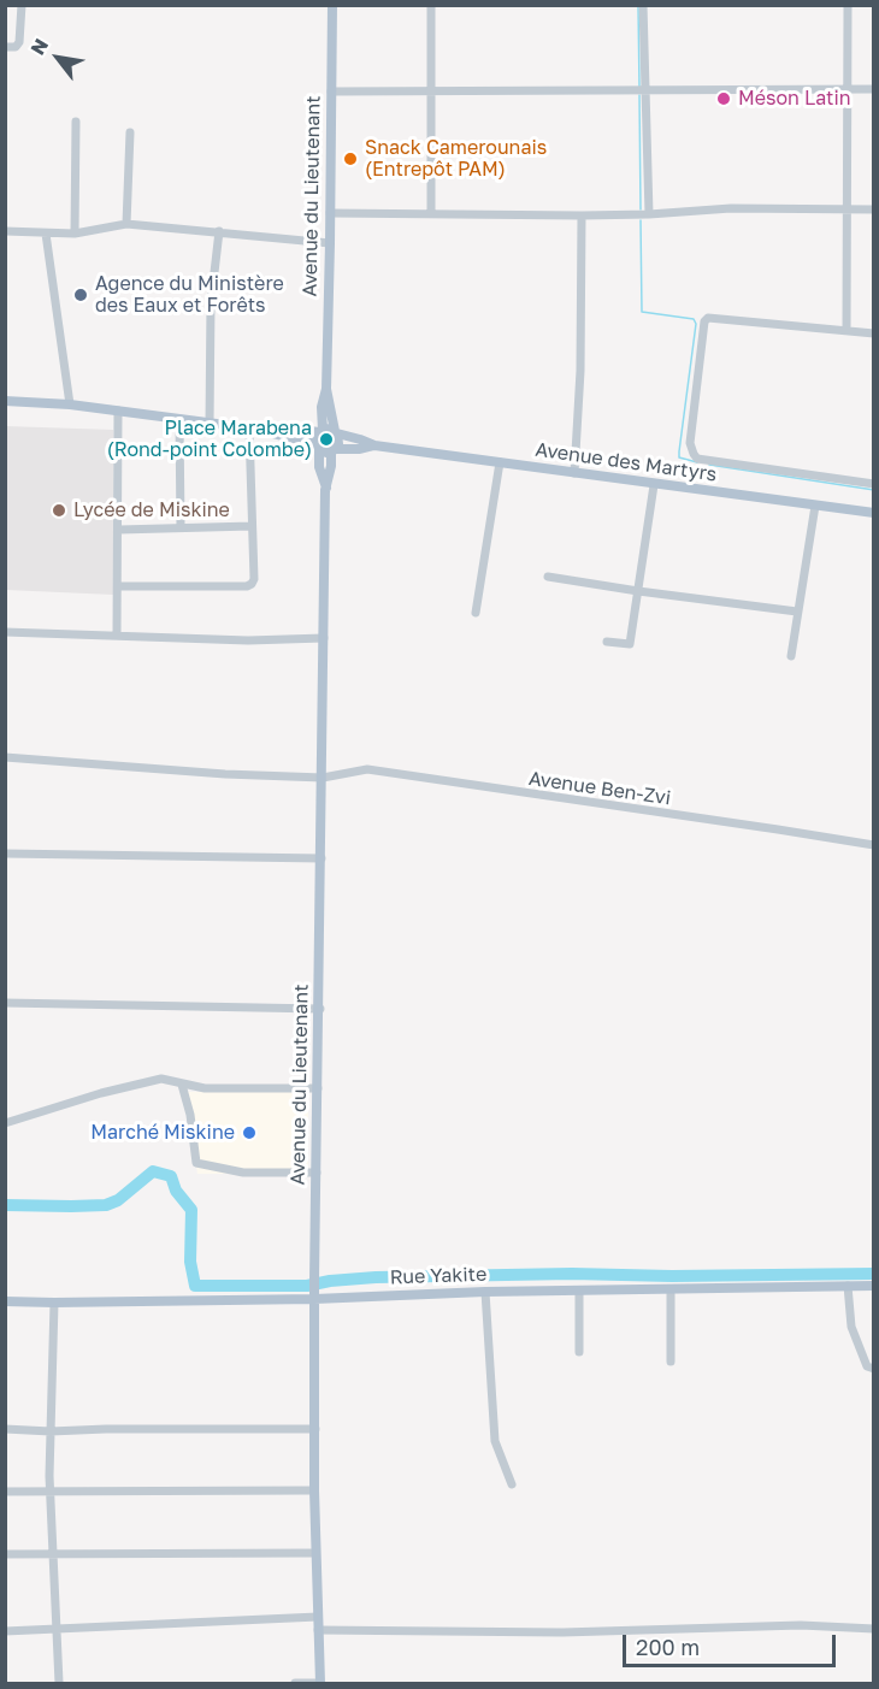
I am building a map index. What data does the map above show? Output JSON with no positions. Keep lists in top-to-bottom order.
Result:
{
  "streets": {
    "main road": ["Avenue du Lieutenant", "Avenue des Martyrs", "Rue Yakite"],
    "street": ["Avenue Ben-Zvi"]
  },
  "crossings": [
    ["Avenue du Lieutenant", "Avenue des Martyrs"],
    ["Avenue du Lieutenant", "Avenue Ben-Zvi"],
    ["Avenue du Lieutenant", "Rue Yakite"]
  ],
  "places": [
    "Méson Latin",
    "Snack Camerounais (Entrepôt PAM)",
    "Agence du Ministère des Eaux et Forêts",
    "Place Marabena (Rond-point Colombe)",
    "Lycée de Miskine",
    "Marché Miskine"
  ],
  "scale_bar": "200 m",
  "north": "top left"
}
